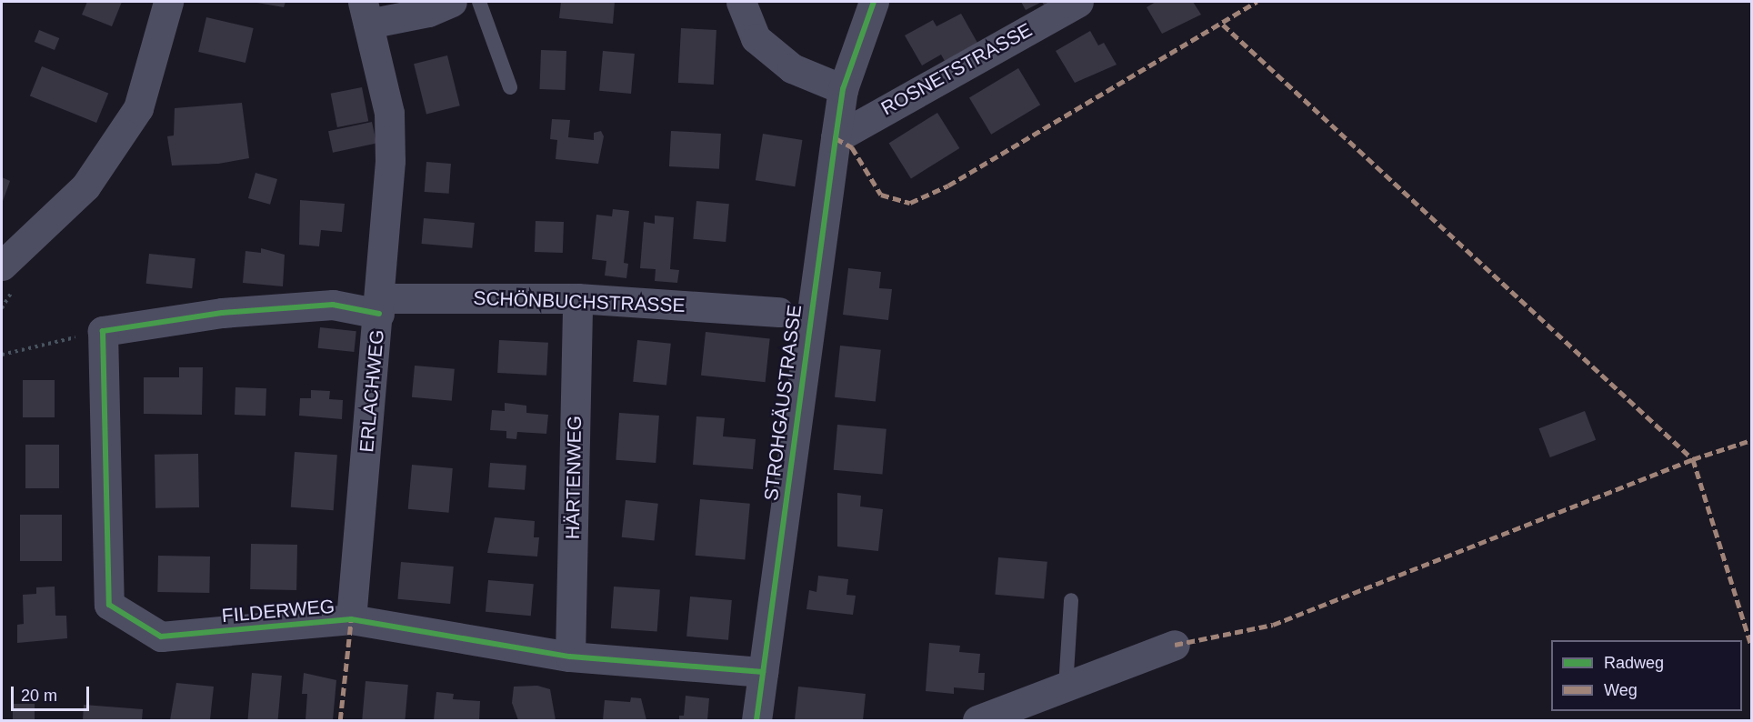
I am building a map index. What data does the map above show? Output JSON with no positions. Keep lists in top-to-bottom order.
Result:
{
  "streets": {
    "street": [
      "ROSNETSTRASSE",
      "SCHÖNBUCHSTRASSE",
      "ERLACHWEG",
      "STROHGÄUSTRASSE",
      "HÄRTENWEG",
      "FILDERWEG"
    ]
  },
  "crossings": [
    ["ROSNETSTRASSE", "STROHGÄUSTRASSE"],
    ["SCHÖNBUCHSTRASSE", "ERLACHWEG"],
    ["SCHÖNBUCHSTRASSE", "HÄRTENWEG"],
    ["SCHÖNBUCHSTRASSE", "FILDERWEG"],
    ["ERLACHWEG", "FILDERWEG"],
    ["STROHGÄUSTRASSE", "FILDERWEG"],
    ["HÄRTENWEG", "FILDERWEG"]
  ],
  "legend": ["Radweg", "Weg"],
  "scale_bar": "20 m"
}
